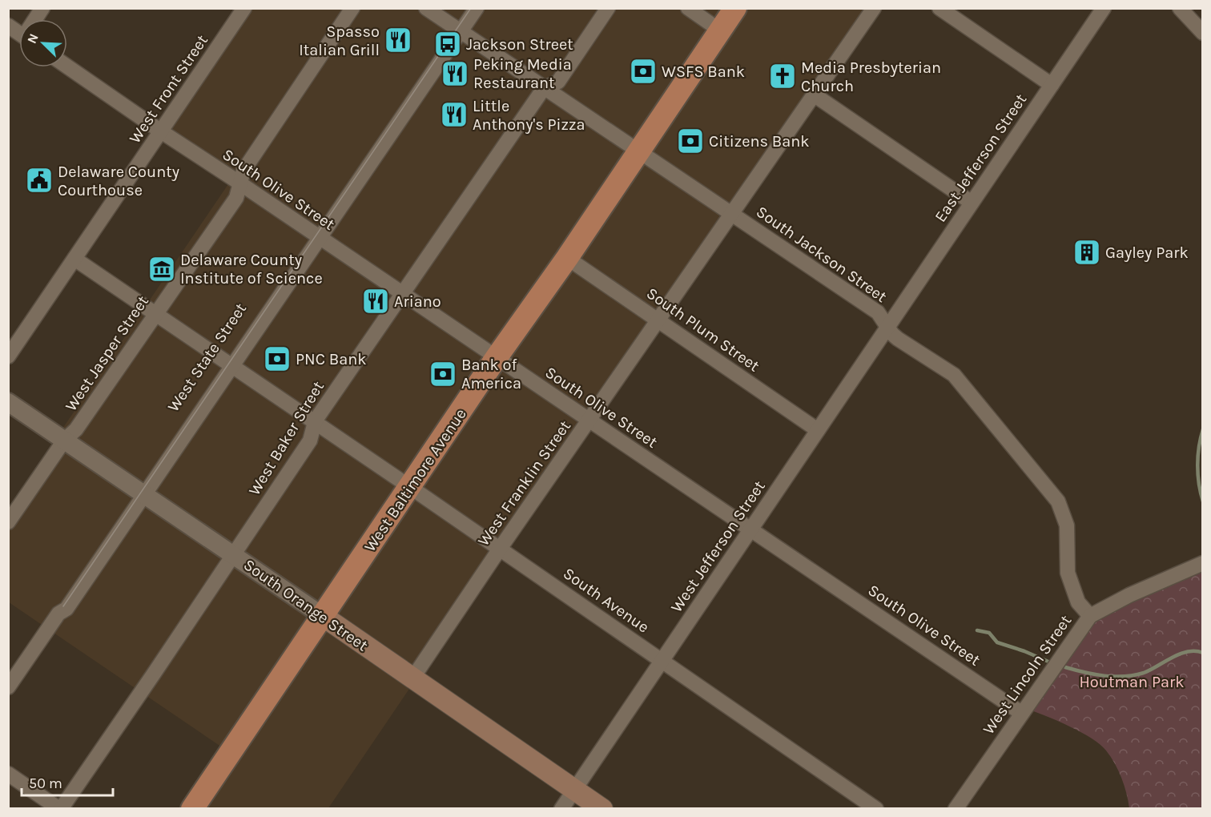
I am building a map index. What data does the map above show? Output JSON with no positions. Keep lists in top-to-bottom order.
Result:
{
  "streets": {
    "main road": ["West Baltimore Avenue", "South Orange Street"],
    "street": [
      "West Front Street",
      "East Jefferson Street",
      "South Olive Street",
      "South Jackson Street",
      "South Plum Street",
      "West Jasper Street",
      "West State Street",
      "West Baker Street",
      "West Franklin Street",
      "West Jefferson Street",
      "South Avenue",
      "West Lincoln Street"
    ]
  },
  "crossings": [
    ["West Front Street", "South Olive Street"],
    ["West Front Street", "South Avenue"],
    ["East Jefferson Street", "South Jackson Street"],
    ["East Jefferson Street", "West Jefferson Street"],
    ["South Olive Street", "West Jasper Street"],
    ["South Olive Street", "West State Street"],
    ["South Olive Street", "West Baker Street"],
    ["South Olive Street", "West Baltimore Avenue"],
    ["South Olive Street", "West Franklin Street"],
    ["South Olive Street", "West Jefferson Street"],
    ["South Olive Street", "West Lincoln Street"],
    ["South Jackson Street", "West State Street"],
    ["South Jackson Street", "West Baker Street"],
    ["South Jackson Street", "West Baltimore Avenue"],
    ["South Jackson Street", "West Franklin Street"],
    ["South Jackson Street", "West Jefferson Street"],
    ["South Jackson Street", "West Lincoln Street"],
    ["South Plum Street", "West Baltimore Avenue"],
    ["South Plum Street", "West Franklin Street"],
    ["South Plum Street", "West Jefferson Street"],
    ["West Jasper Street", "South Avenue"],
    ["West Jasper Street", "South Orange Street"],
    ["West State Street", "South Avenue"],
    ["West State Street", "South Orange Street"],
    ["West Baker Street", "South Avenue"],
    ["West Baker Street", "South Orange Street"],
    ["West Baltimore Avenue", "South Avenue"],
    ["West Baltimore Avenue", "South Orange Street"],
    ["West Franklin Street", "South Avenue"],
    ["West Franklin Street", "South Orange Street"],
    ["West Jefferson Street", "South Avenue"],
    ["West Jefferson Street", "South Orange Street"]
  ],
  "parks": ["Houtman Park"],
  "places": {
    "restaurant": [
      "Spasso Italian Grill",
      "Peking Media Restaurant",
      "Little Anthony's Pizza",
      "Ariano"
    ],
    "bus stop": ["Jackson Street"],
    "bank": [
      "WSFS Bank",
      "Citizens Bank",
      "PNC Bank",
      "Bank of America"
    ],
    "church": ["Media Presbyterian Church"],
    "public building": ["Delaware County Courthouse"],
    "building": ["Gayley Park"],
    "museum": ["Delaware County Institute of Science"]
  },
  "scale_bar": "50 m",
  "north": "top left"
}
